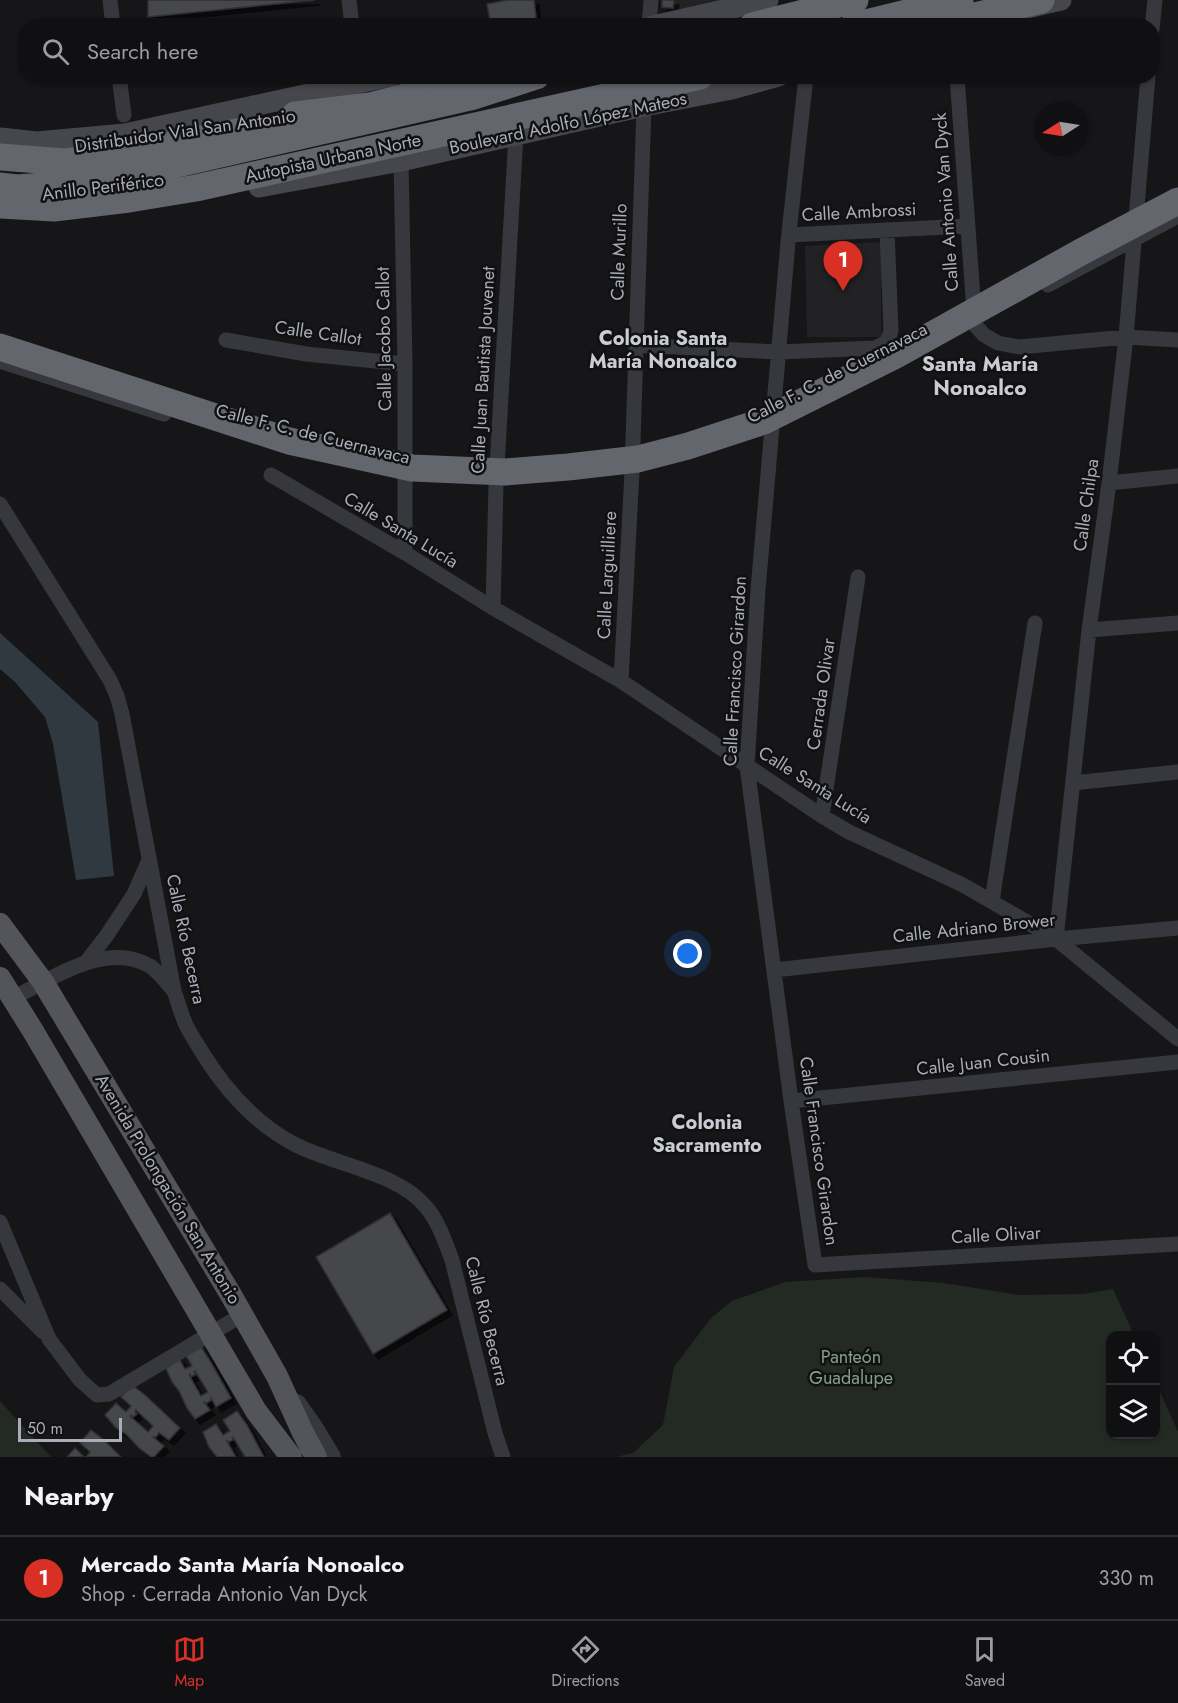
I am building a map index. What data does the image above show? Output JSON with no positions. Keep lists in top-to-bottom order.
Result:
{
  "streets": {
    "highway": ["Distribuidor Vial San Antonio", "Autopista Urbana Norte", "Anillo Periférico"],
    "main road": ["Boulevard Adolfo López Mateos", "Avenida Prolongación San Antonio"],
    "street": [
      "Calle Antonio Van Dyck",
      "Calle Ambrossi",
      "Calle Murillo",
      "Calle Callot",
      "Calle Jacobo Callot",
      "Calle Juan Bautista Jouvenet",
      "Calle F. C. de Cuernavaca",
      "Calle Chilpa",
      "Calle Santa Lucía",
      "Calle Larguilliere",
      "Calle Francisco Girardon",
      "Cerrada Olivar",
      "Calle Adriano Brower",
      "Calle Río Becerra",
      "Calle Juan Cousin",
      "Calle Olivar"
    ]
  },
  "crossings": [
    ["Boulevard Adolfo López Mateos", "Calle Murillo"],
    ["Boulevard Adolfo López Mateos", "Calle Jacobo Callot"],
    ["Boulevard Adolfo López Mateos", "Calle Juan Bautista Jouvenet"],
    ["Calle Antonio Van Dyck", "Calle Ambrossi"],
    ["Calle Antonio Van Dyck", "Calle F. C. de Cuernavaca"],
    ["Calle Ambrossi", "Calle Francisco Girardon"],
    ["Calle Murillo", "Calle F. C. de Cuernavaca"],
    ["Calle Murillo", "Calle Larguilliere"],
    ["Calle Callot", "Calle Jacobo Callot"],
    ["Calle Jacobo Callot", "Calle F. C. de Cuernavaca"],
    ["Calle Jacobo Callot", "Calle Santa Lucía"],
    ["Calle Juan Bautista Jouvenet", "Calle F. C. de Cuernavaca"],
    ["Calle Juan Bautista Jouvenet", "Calle Santa Lucía"],
    ["Calle F. C. de Cuernavaca", "Calle Chilpa"],
    ["Calle F. C. de Cuernavaca", "Calle Larguilliere"],
    ["Calle F. C. de Cuernavaca", "Calle Francisco Girardon"],
    ["Calle Chilpa", "Calle Santa Lucía"],
    ["Calle Chilpa", "Calle Adriano Brower"],
    ["Calle Santa Lucía", "Calle Larguilliere"],
    ["Calle Santa Lucía", "Calle Francisco Girardon"],
    ["Calle Santa Lucía", "Cerrada Olivar"],
    ["Calle Santa Lucía", "Calle Adriano Brower"],
    ["Calle Francisco Girardon", "Calle Adriano Brower"],
    ["Calle Francisco Girardon", "Calle Juan Cousin"],
    ["Calle Francisco Girardon", "Calle Olivar"]
  ],
  "districts": ["Colonia Santa María Nonoalco", "Santa María Nonoalco", "Colonia Sacramento"],
  "parks": ["Panteón Guadalupe"],
  "scale_bar": "50 m",
  "north": "left",
  "page": {
    "search": "Search here",
    "pins": "1",
    "scale": "50 m",
    "heading": "Nearby",
    "list": [
      {
        "mark": "1",
        "name": "Mercado Santa María Nonoalco",
        "note": "Shop · Cerrada Antonio Van Dyck",
        "value": "330 m"
      }
    ],
    "nav": ["Map", "Directions", "Saved"]
  }
}
